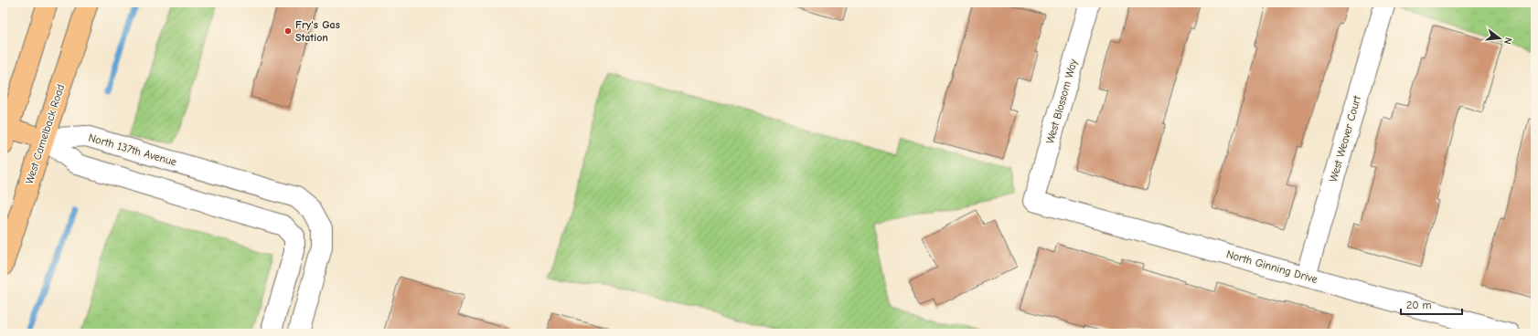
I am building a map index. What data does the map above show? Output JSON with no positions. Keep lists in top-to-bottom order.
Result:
{
  "streets": {
    "main road": ["West Camelback Road"],
    "street": [
      "West Blossom Way",
      "West Weaver Court",
      "North 137th Avenue",
      "North Ginning Drive"
    ]
  },
  "crossings": [
    ["West Blossom Way", "North Ginning Drive"],
    ["West Camelback Road", "North 137th Avenue"],
    ["West Weaver Court", "North Ginning Drive"]
  ],
  "places": ["Fry's Gas Station"],
  "scale_bar": "20 m",
  "north": "right"
}
